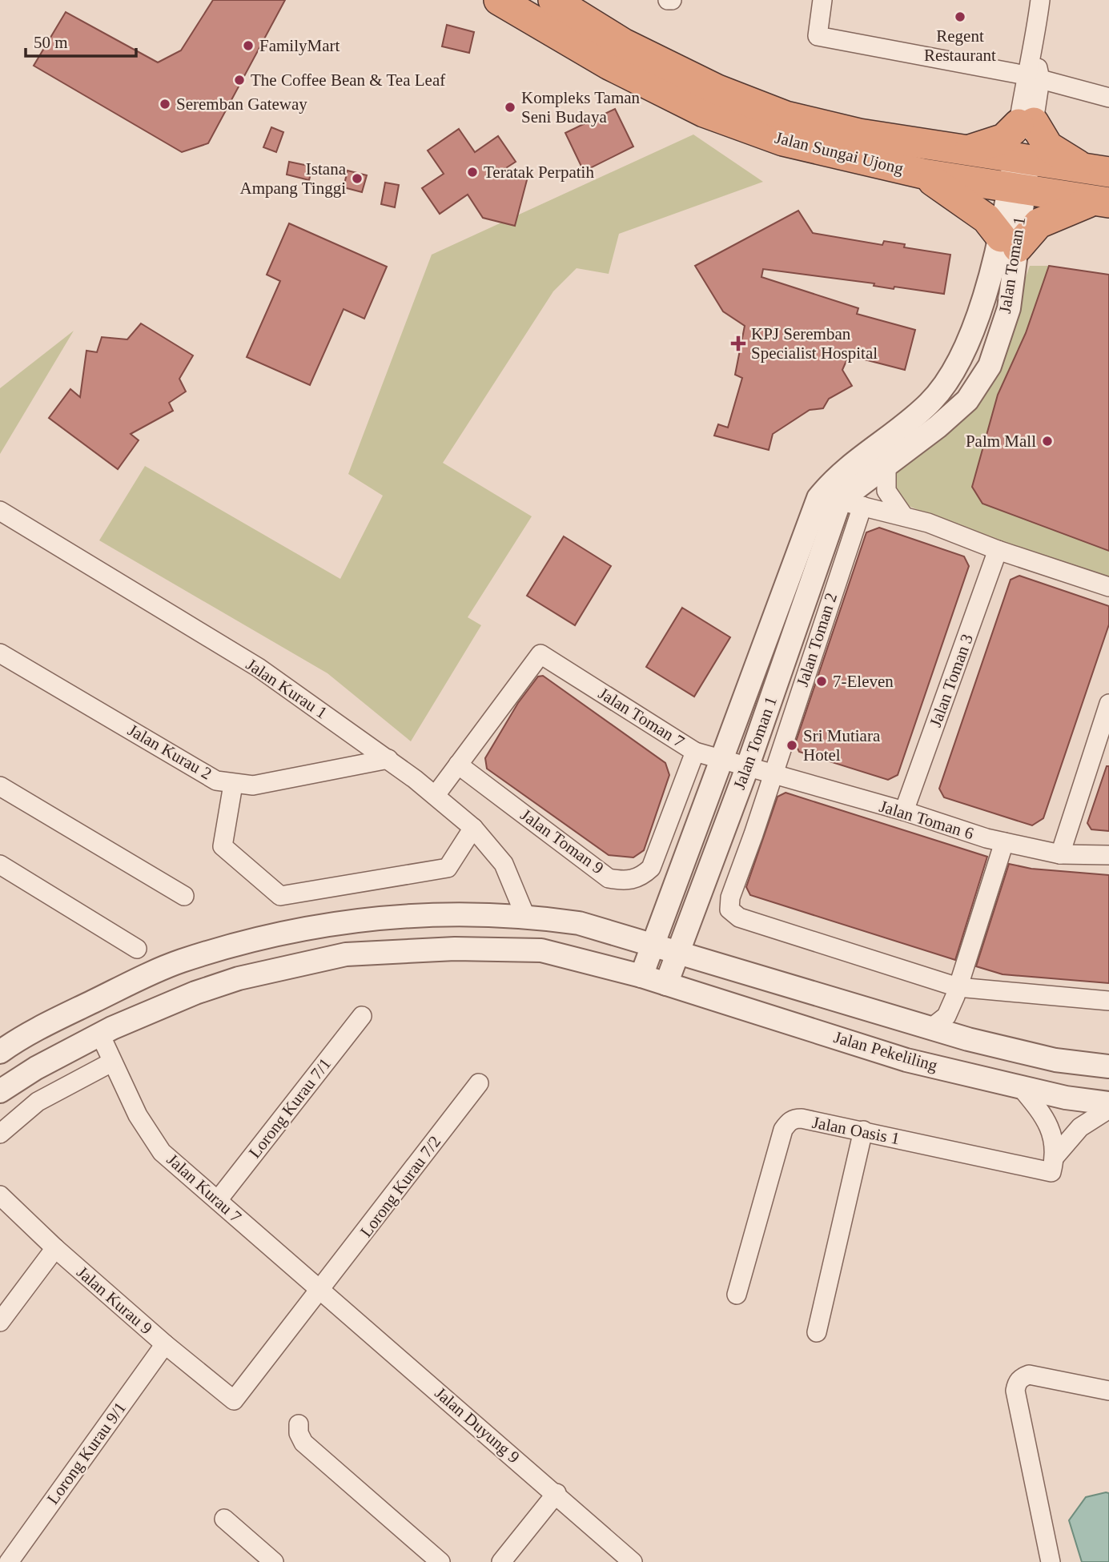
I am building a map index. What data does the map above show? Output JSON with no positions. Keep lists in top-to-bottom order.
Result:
{
  "streets": {
    "highway": ["Jalan Sungai Ujong"],
    "street": [
      "Jalan Toman 1",
      "Jalan Toman 2",
      "Jalan Toman 3",
      "Jalan Kurau 1",
      "Jalan Toman 7",
      "Jalan Kurau 2",
      "Jalan Toman 6",
      "Jalan Toman 9",
      "Jalan Pekeliling",
      "Lorong Kurau 7/1",
      "Jalan Oasis 1",
      "Lorong Kurau 7/2",
      "Jalan Kurau 7",
      "Jalan Kurau 9",
      "Jalan Duyung 9",
      "Lorong Kurau 9/1"
    ]
  },
  "crossings": [
    ["Jalan Sungai Ujong", "Jalan Toman 1"],
    ["Jalan Toman 1", "Jalan Toman 7"],
    ["Jalan Toman 1", "Jalan Toman 6"],
    ["Jalan Toman 1", "Jalan Pekeliling"],
    ["Jalan Toman 2", "Jalan Toman 6"],
    ["Jalan Toman 3", "Jalan Toman 6"],
    ["Jalan Kurau 1", "Jalan Kurau 2"],
    ["Jalan Kurau 1", "Jalan Pekeliling"],
    ["Jalan Toman 7", "Jalan Toman 6"],
    ["Jalan Toman 7", "Jalan Toman 9"],
    ["Jalan Pekeliling", "Jalan Kurau 7"],
    ["Lorong Kurau 7/1", "Jalan Kurau 7"],
    ["Lorong Kurau 7/2", "Jalan Kurau 7"],
    ["Lorong Kurau 7/2", "Jalan Kurau 9"],
    ["Lorong Kurau 7/2", "Jalan Duyung 9"],
    ["Jalan Kurau 7", "Jalan Duyung 9"],
    ["Jalan Kurau 9", "Lorong Kurau 9/1"]
  ],
  "places": {
    "other": [
      "Regent Restaurant",
      "FamilyMart",
      "The Coffee Bean & Tea Leaf",
      "Seremban Gateway",
      "Kompleks Taman Seni Budaya",
      "Teratak Perpatih",
      "Istana Ampang Tinggi",
      "Palm Mall",
      "7-Eleven",
      "Sri Mutiara Hotel"
    ],
    "health": ["KPJ Seremban Specialist Hospital"]
  },
  "scale_bar": "50 m"
}
